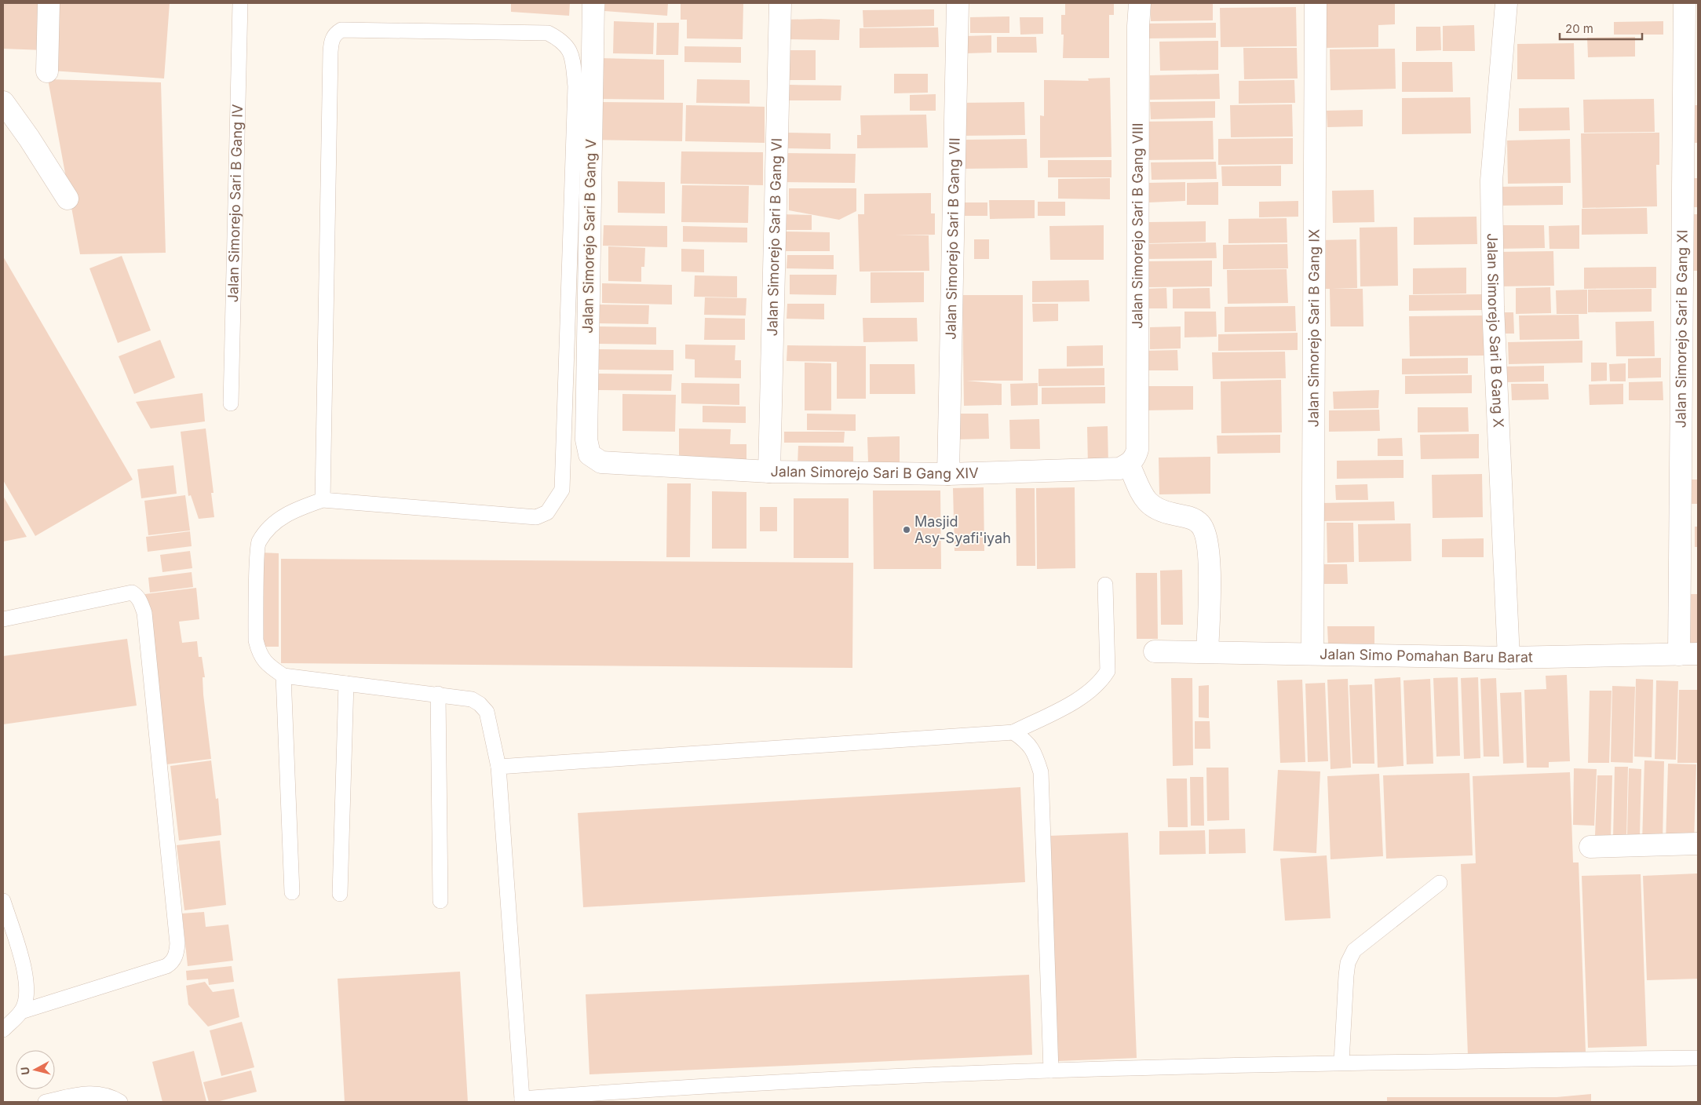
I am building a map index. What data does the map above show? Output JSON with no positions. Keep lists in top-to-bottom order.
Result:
{
  "streets": {
    "street": [
      "Jalan Simorejo Sari B Gang VIII",
      "Jalan Simorejo Sari B Gang V",
      "Jalan Simorejo Sari B Gang VI",
      "Jalan Simorejo Sari B Gang VII",
      "Jalan Simorejo Sari B Gang IX",
      "Jalan Simorejo Sari B Gang XI",
      "Jalan Simorejo Sari B Gang X",
      "Jalan Simorejo Sari B Gang XIV",
      "Jalan Simo Pomahan Baru Barat"
    ],
    "lane": ["Jalan Simorejo Sari B Gang IV"]
  },
  "crossings": [
    ["Jalan Simorejo Sari B Gang VIII", "Jalan Simorejo Sari B Gang XIV"],
    ["Jalan Simorejo Sari B Gang V", "Jalan Simorejo Sari B Gang XIV"],
    ["Jalan Simorejo Sari B Gang VI", "Jalan Simorejo Sari B Gang XIV"],
    ["Jalan Simorejo Sari B Gang VII", "Jalan Simorejo Sari B Gang XIV"],
    ["Jalan Simorejo Sari B Gang IX", "Jalan Simo Pomahan Baru Barat"],
    ["Jalan Simorejo Sari B Gang XI", "Jalan Simo Pomahan Baru Barat"],
    ["Jalan Simorejo Sari B Gang X", "Jalan Simo Pomahan Baru Barat"]
  ],
  "places": ["Masjid Asy-Syafi'iyah"],
  "scale_bar": "20 m",
  "north": "left"
}
